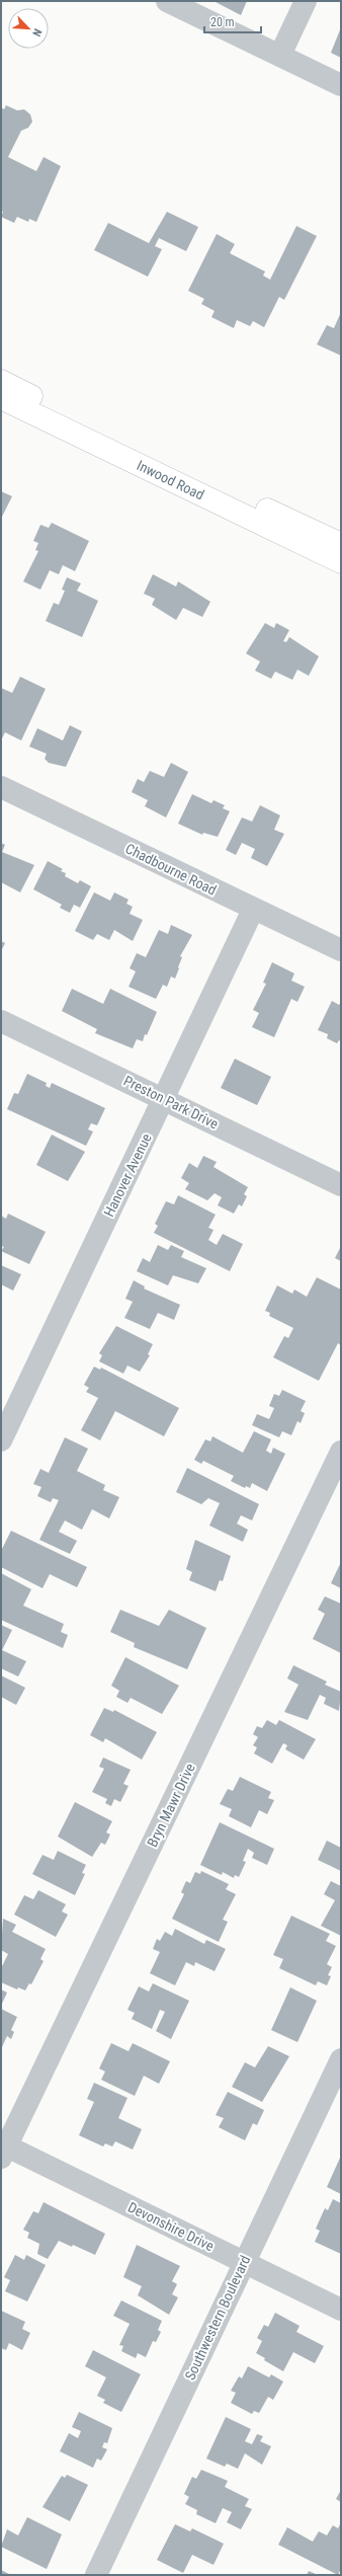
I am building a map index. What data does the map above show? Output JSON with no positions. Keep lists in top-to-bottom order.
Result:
{
  "streets": {
    "main road": ["Inwood Road"],
    "street": [
      "Chadbourne Road",
      "Preston Park Drive",
      "Hanover Avenue",
      "Bryn Mawr Drive",
      "Devonshire Drive",
      "Southwestern Boulevard"
    ]
  },
  "crossings": [
    ["Chadbourne Road", "Hanover Avenue"],
    ["Preston Park Drive", "Hanover Avenue"],
    ["Bryn Mawr Drive", "Devonshire Drive"],
    ["Devonshire Drive", "Southwestern Boulevard"]
  ],
  "scale_bar": "20 m",
  "north": "bottom right"
}
